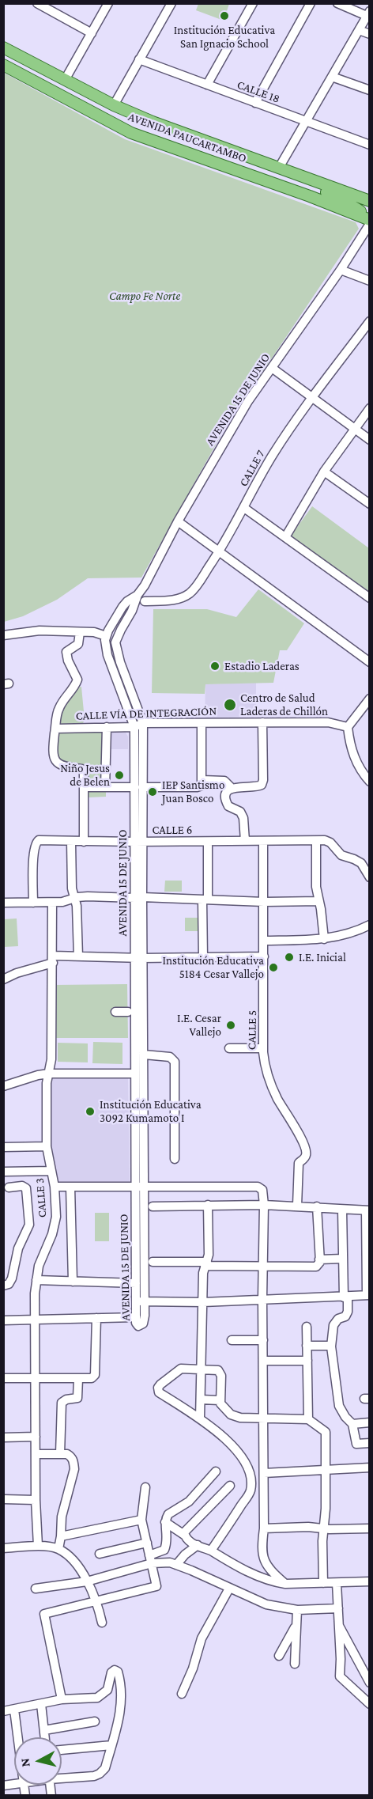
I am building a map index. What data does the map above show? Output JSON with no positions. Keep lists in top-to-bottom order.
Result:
{
  "streets": {
    "main road": ["AVENIDA PAUCARTAMBO"],
    "street": [
      "CALLE 18",
      "AVENIDA 15 DE JUNIO",
      "CALLE 7",
      "CALLE VÍA DE INTEGRACIÓN",
      "CALLE 6",
      "CALLE 5",
      "CALLE 3"
    ]
  },
  "crossings": [
    ["AVENIDA 15 DE JUNIO", "CALLE VÍA DE INTEGRACIÓN"],
    ["AVENIDA 15 DE JUNIO", "CALLE 6"],
    ["CALLE 6", "CALLE 5"]
  ],
  "parks": ["Campo Fe Norte"],
  "places": [
    "Institución Educativa San Ignacio School",
    "Estadio Laderas",
    "Centro de Salud Laderas de Chillón",
    "Niño Jesus de Belen",
    "IEP Santismo Juan Bosco",
    "I.E. Inicial",
    "Institución Educativa 5184 Cesar Vallejo",
    "I.E. Cesar Vallejo",
    "Institución Educativa 3092 Kumamoto I"
  ],
  "north": "left"
}
